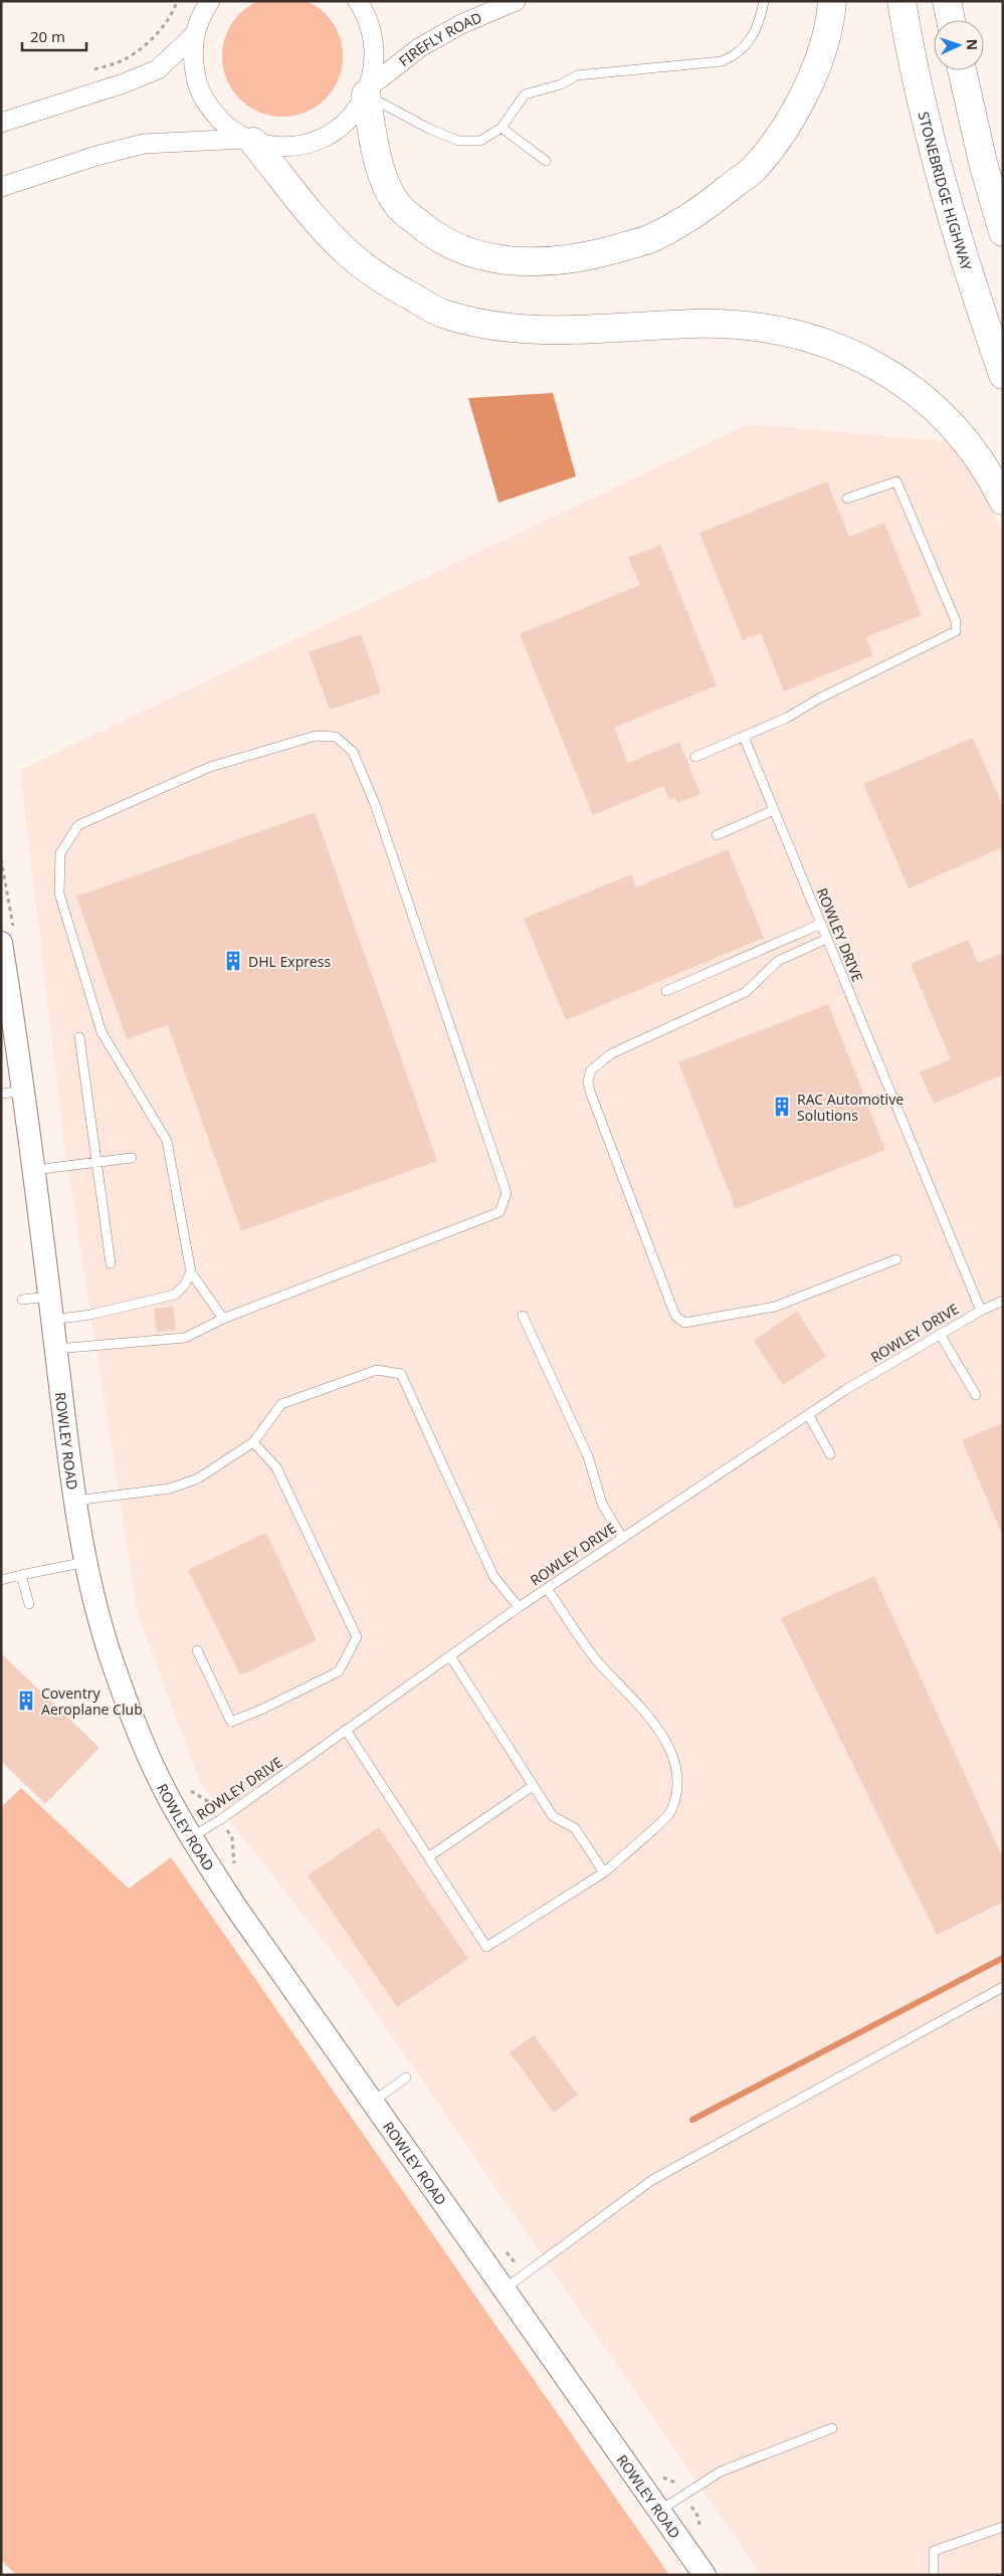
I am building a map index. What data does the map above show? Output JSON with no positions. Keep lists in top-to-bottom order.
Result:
{
  "streets": {
    "highway": ["STONEBRIDGE HIGHWAY"],
    "street": ["FIREFLY ROAD", "ROWLEY ROAD"],
    "lane": ["ROWLEY DRIVE"]
  },
  "crossings": [
    ["ROWLEY DRIVE", "ROWLEY ROAD"]
  ],
  "places": {
    "building": ["DHL Express", "RAC Automotive Solutions", "Coventry Aeroplane Club"]
  },
  "scale_bar": "20 m",
  "north": "right"
}
